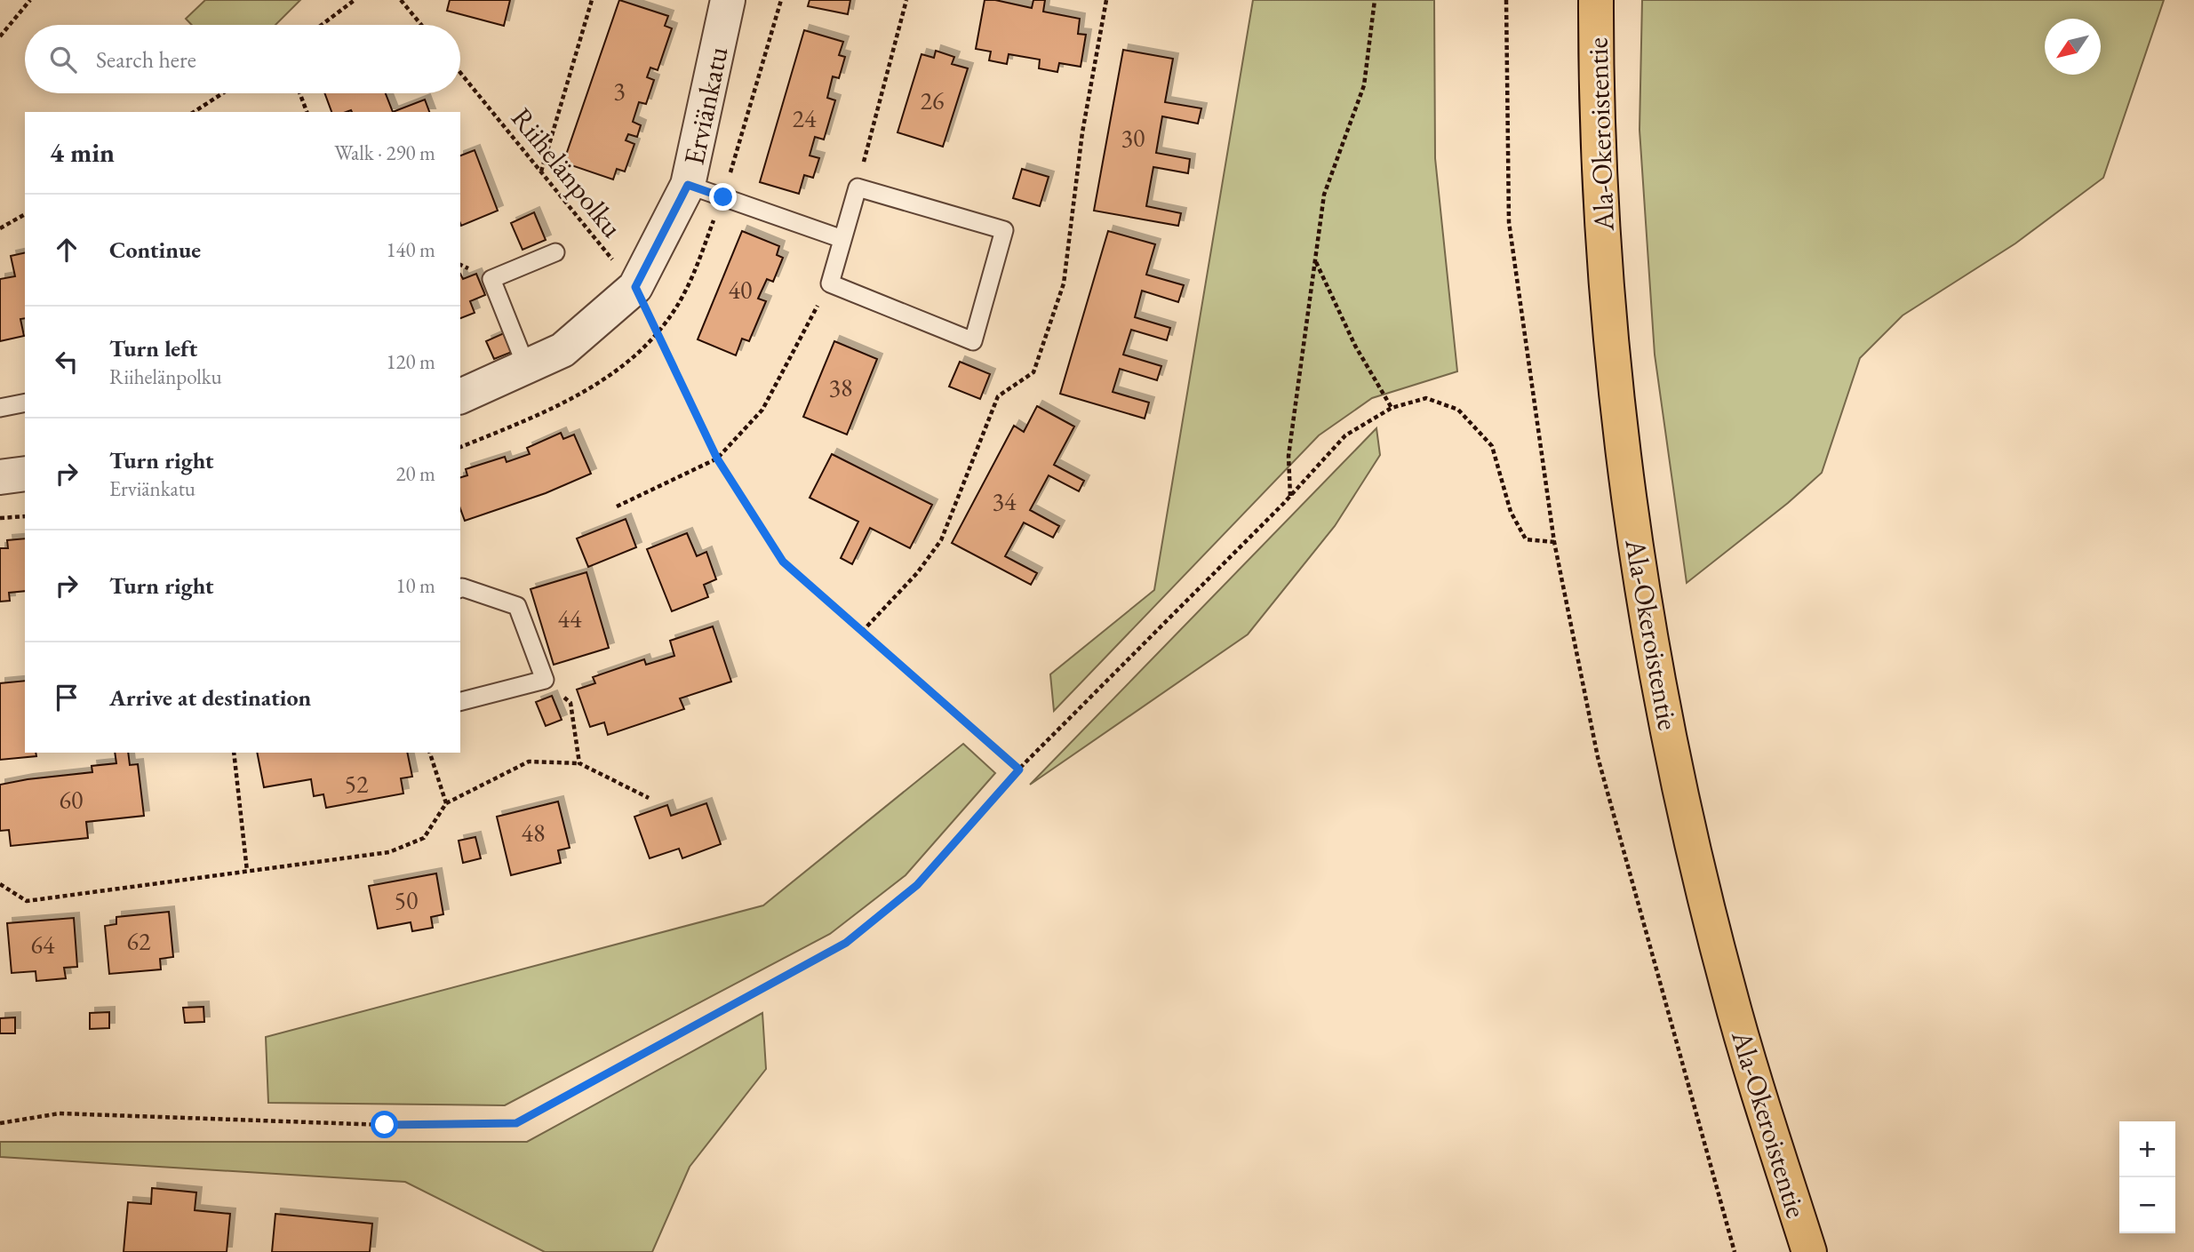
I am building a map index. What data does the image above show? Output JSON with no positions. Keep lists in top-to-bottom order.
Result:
{
  "streets": {
    "main road": ["Ala-Okeroistentie"],
    "street": ["Erviänkatu"],
    "path": ["Riihelänpolku"]
  },
  "crossings": [
    ["Erviänkatu", "Riihelänpolku"]
  ],
  "house_numbers": [
    "3",
    "26",
    "24",
    "30",
    "40",
    "38",
    "34",
    "44",
    "52",
    "60",
    "48",
    "50",
    "62",
    "64"
  ],
  "north": "bottom left",
  "page": {
    "search": "Search here",
    "heading": ["4 min", "Walk · 290 m"],
    "list": [
      ["Continue", "140 m"],
      ["Turn left", "Riihelänpolku", "120 m"],
      ["Turn right", "Erviänkatu", "20 m"],
      ["Turn right", "10 m"],
      "Arrive at destination"
    ],
    "map_buttons": ["+", "−"]
  }
}
